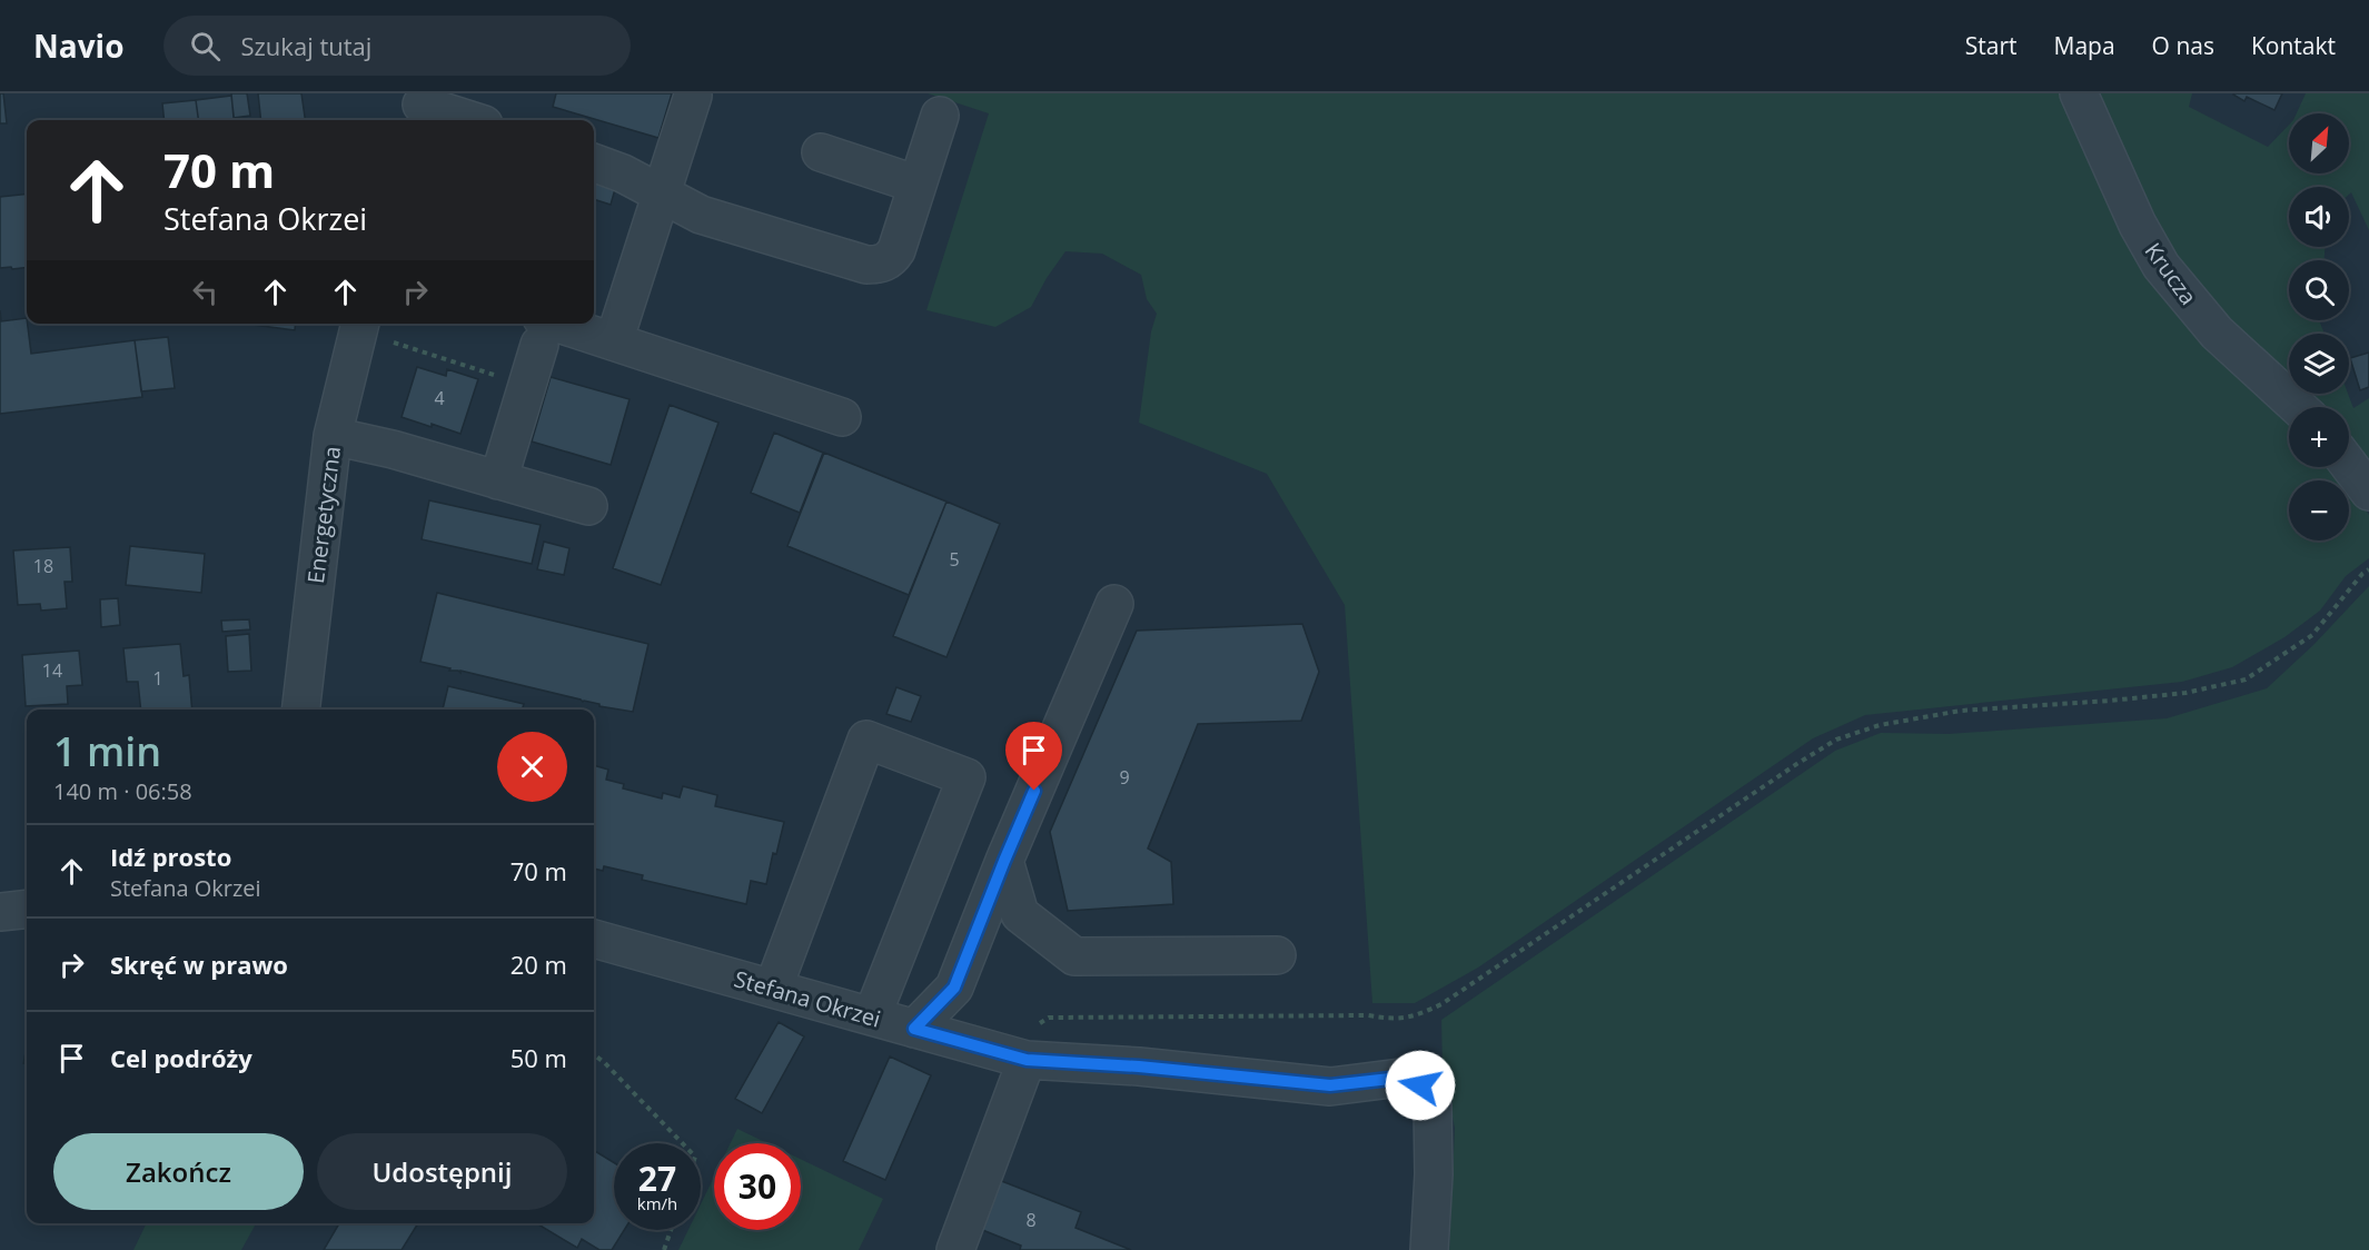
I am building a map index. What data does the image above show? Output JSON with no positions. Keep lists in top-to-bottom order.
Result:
{
  "streets": {
    "street": ["Krucza", "Energetyczna", "Stefana Okrzei"]
  },
  "house_numbers": [
    "4",
    "5",
    "18",
    "14",
    "1",
    "9",
    "8"
  ],
  "north": "top right",
  "page": {
    "header": "Navio",
    "search": "Szukaj tutaj",
    "nav": [
      "Start",
      "Mapa",
      "O nas",
      "Kontakt"
    ],
    "map_buttons": ["+", "−"],
    "turn": ["70 m", "Stefana Okrzei"],
    "heading": ["1 min", "140 m · 06:58"],
    "list": [
      {
        "name": "Idź prosto",
        "note": "Stefana Okrzei",
        "value": "70 m"
      },
      {
        "name": "Skręć w prawo",
        "value": "20 m"
      },
      {
        "name": "Cel podróży",
        "value": "50 m"
      }
    ],
    "buttons": ["Zakończ", "Udostępnij"],
    "speed": "27 km/h",
    "limit": "30"
  }
}
